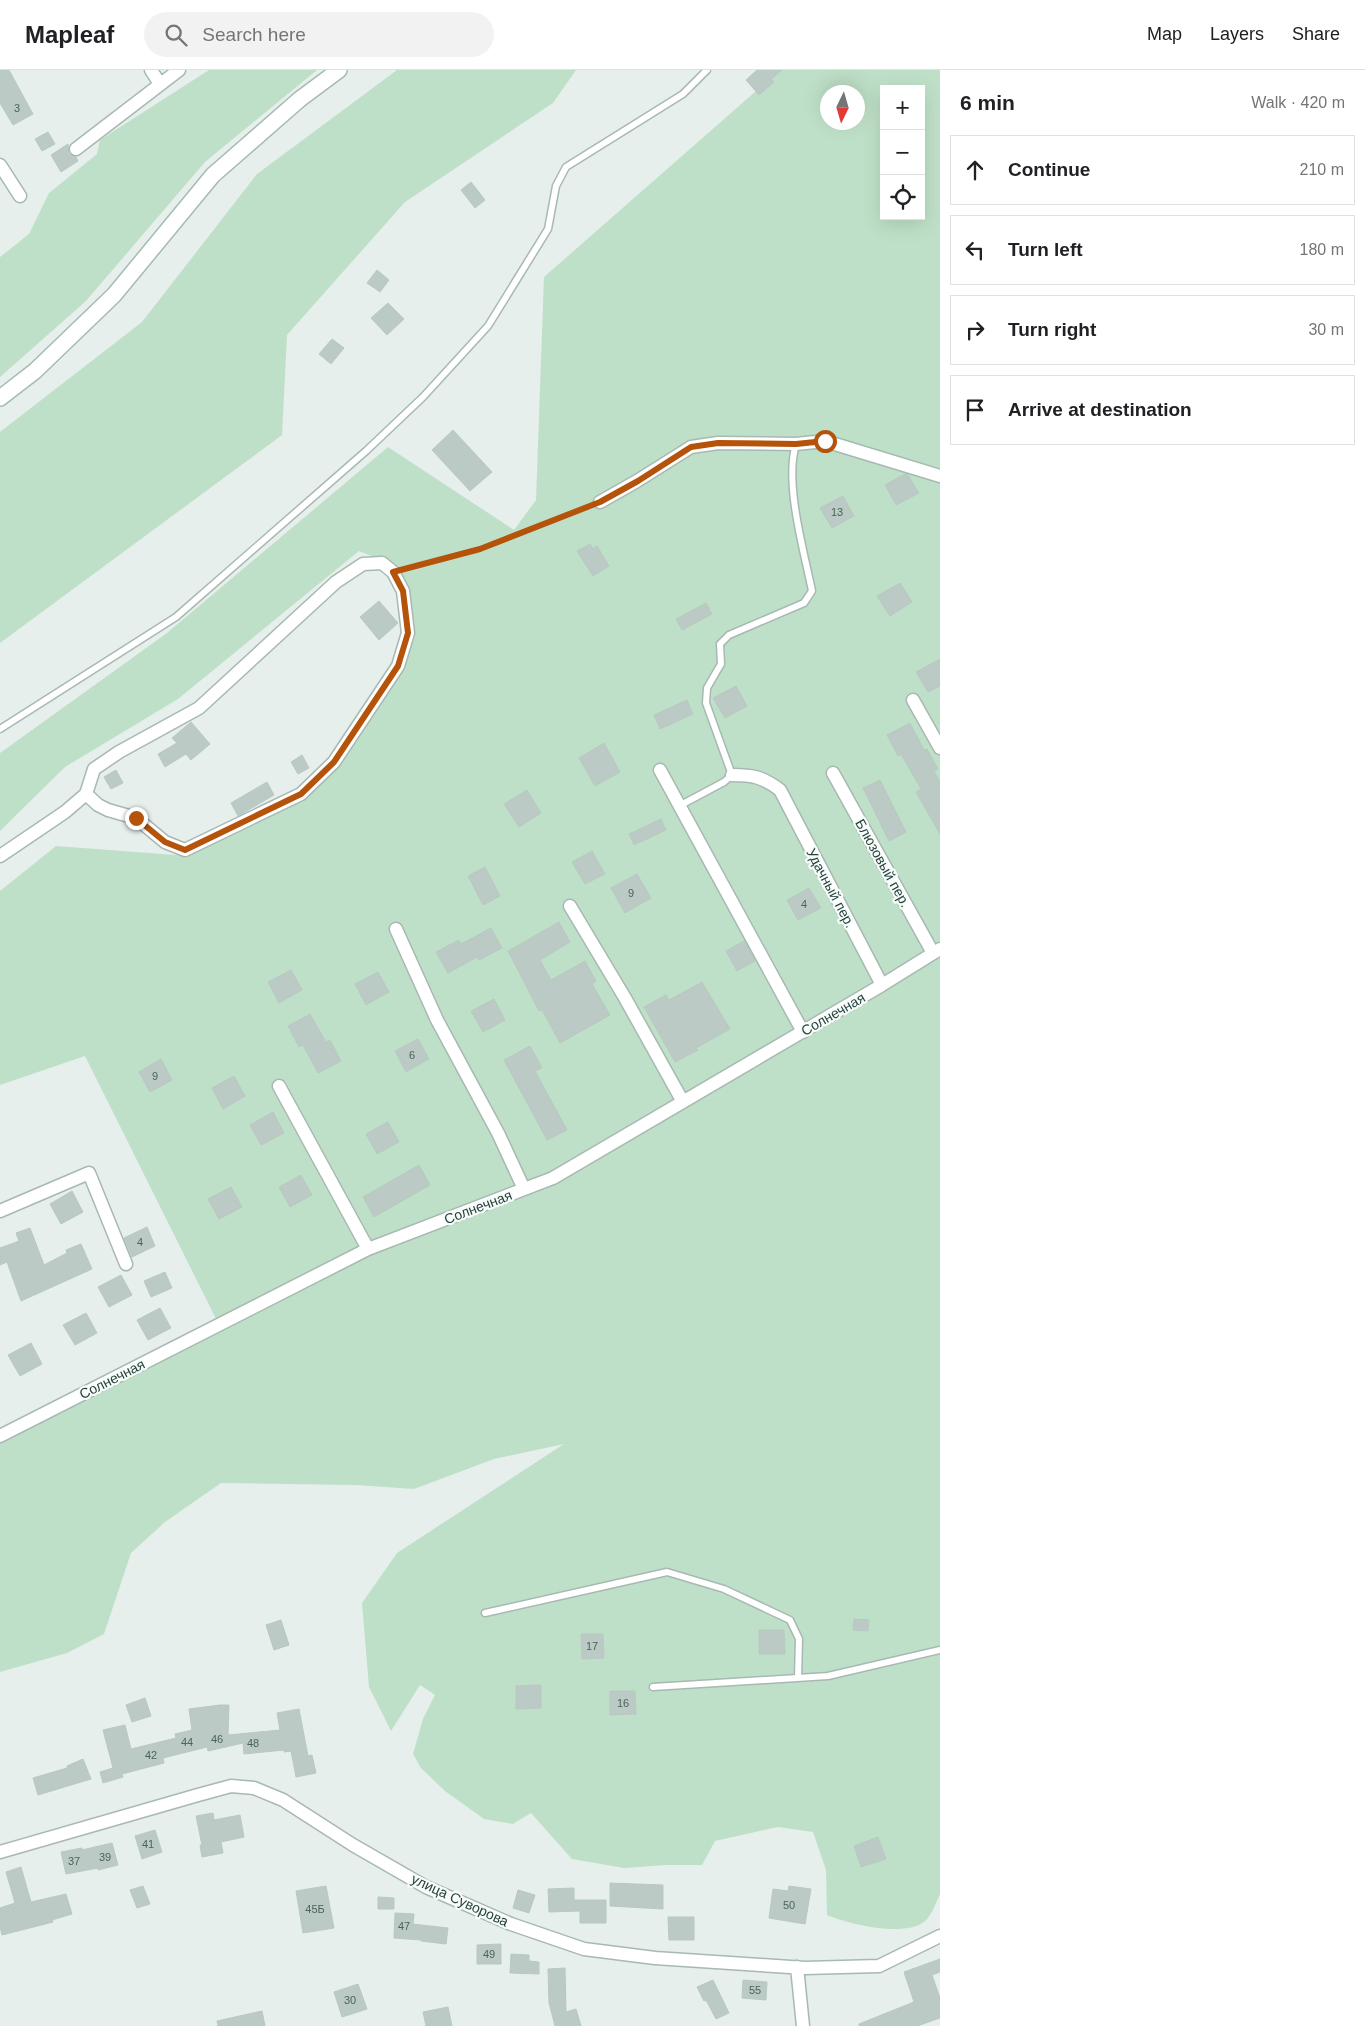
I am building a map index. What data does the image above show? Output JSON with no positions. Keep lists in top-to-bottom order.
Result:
{
  "streets": {
    "street": [
      "Блюзовый пер.",
      "Удачный пер.",
      "Солнечная",
      "улица Суворова"
    ]
  },
  "crossings": [
    ["Блюзовый пер.", "Солнечная"],
    ["Удачный пер.", "Солнечная"]
  ],
  "house_numbers": [
    "3",
    "13",
    "9",
    "4",
    "6",
    "9",
    "4",
    "17",
    "16",
    "46",
    "44",
    "48",
    "42",
    "41",
    "39",
    "37",
    "50",
    "45Б",
    "47",
    "49",
    "55",
    "30"
  ],
  "north": "bottom",
  "page": {
    "header": "Mapleaf",
    "search": "Search here",
    "nav": ["Map", "Layers", "Share"],
    "heading": ["6 min", "Walk · 420 m"],
    "map_buttons": ["+", "−"],
    "list": [
      ["Continue", "210 m"],
      ["Turn left", "180 m"],
      ["Turn right", "30 m"],
      "Arrive at destination"
    ]
  }
}
